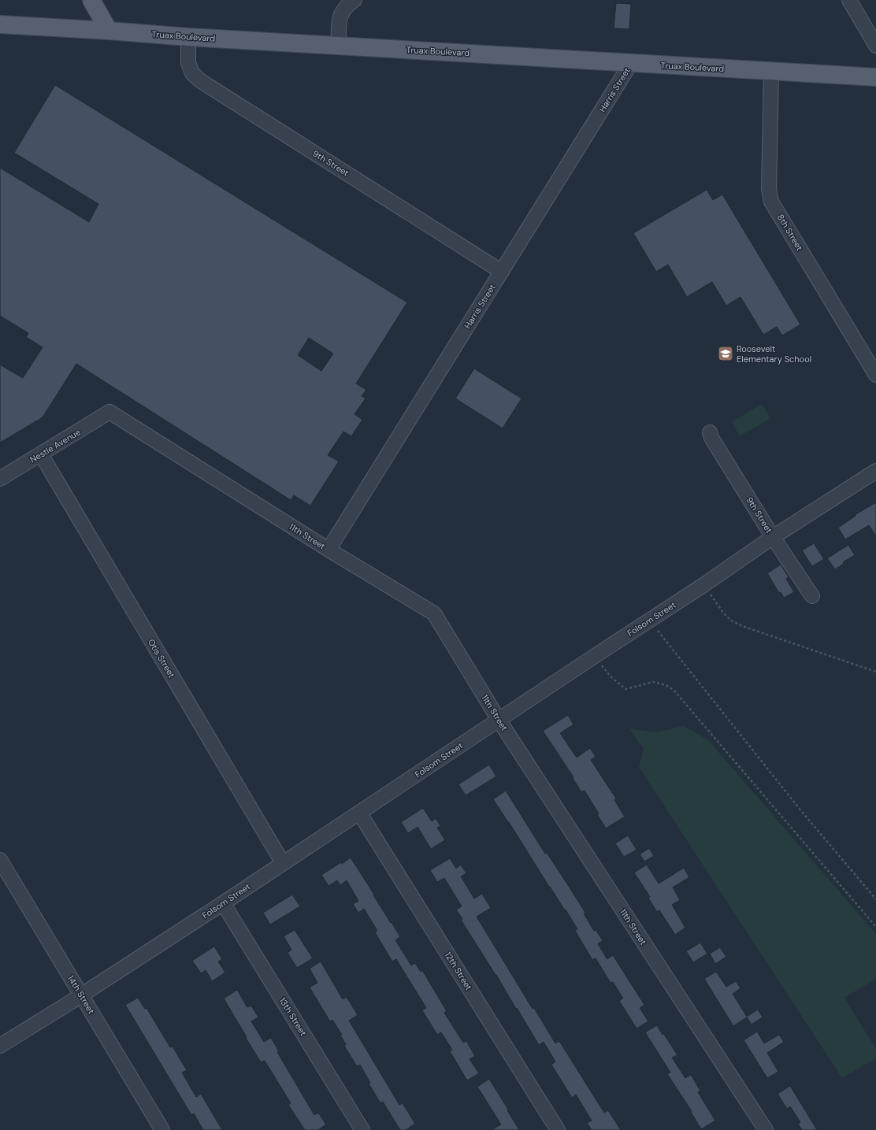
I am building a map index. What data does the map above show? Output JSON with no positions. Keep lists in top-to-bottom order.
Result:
{
  "streets": {
    "main road": ["Truax Boulevard"],
    "street": [
      "Harris Street",
      "9th Street",
      "8th Street",
      "Nestle Avenue",
      "11th Street",
      "Folsom Street",
      "Otis Street",
      "12th Street",
      "14th Street",
      "13th Street"
    ]
  },
  "crossings": [
    ["Truax Boulevard", "Harris Street"],
    ["Truax Boulevard", "9th Street"],
    ["Truax Boulevard", "8th Street"],
    ["Harris Street", "9th Street"],
    ["Harris Street", "11th Street"],
    ["9th Street", "Folsom Street"],
    ["Nestle Avenue", "11th Street"],
    ["Nestle Avenue", "Otis Street"],
    ["11th Street", "Folsom Street"],
    ["Folsom Street", "Otis Street"],
    ["Folsom Street", "12th Street"],
    ["Folsom Street", "14th Street"],
    ["Folsom Street", "13th Street"]
  ],
  "places": {
    "school or university": ["Roosevelt Elementary School"]
  }
}
